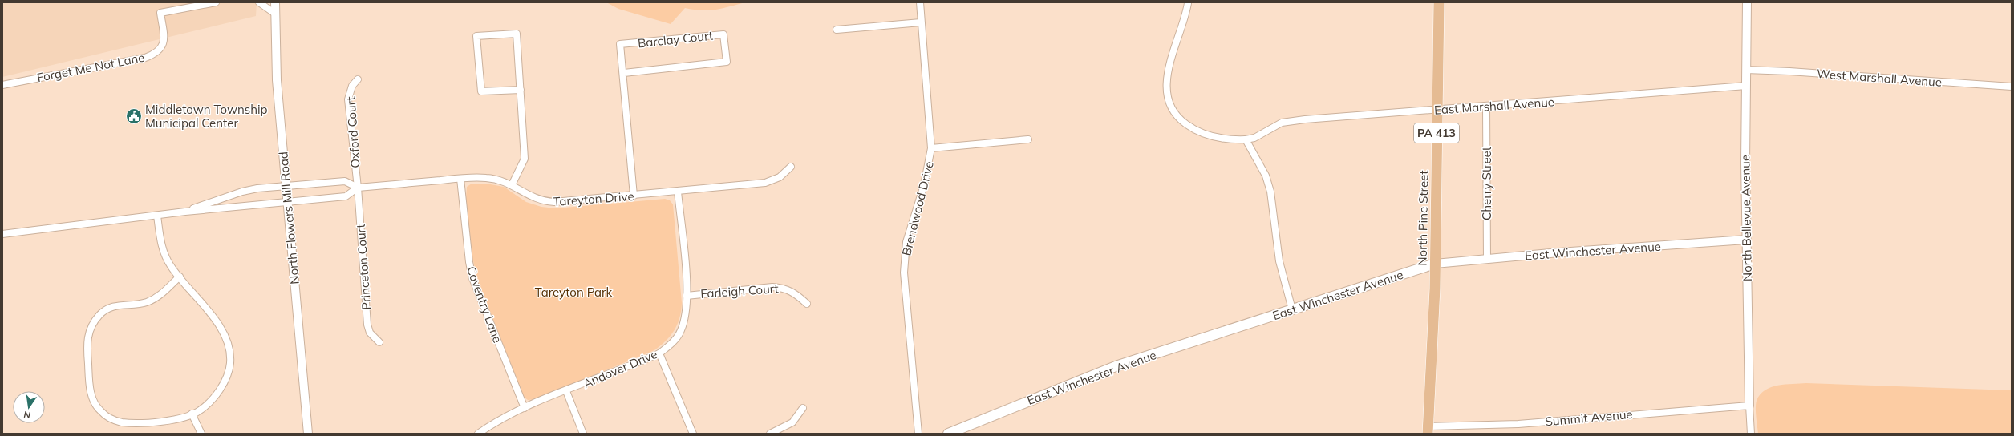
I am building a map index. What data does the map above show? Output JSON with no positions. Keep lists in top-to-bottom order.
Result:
{
  "streets": {
    "main road": ["PA 413", "North Pine Street", "East Winchester Avenue"],
    "street": [
      "Barclay Court",
      "Forget Me Not Lane",
      "West Marshall Avenue",
      "East Marshall Avenue",
      "Oxford Court",
      "Cherry Street",
      "Tareyton Drive",
      "Brendwood Drive",
      "North Flowers Mill Road",
      "North Bellevue Avenue",
      "Princeton Court",
      "Farleigh Court",
      "Coventry Lane",
      "Andover Drive",
      "Summit Avenue"
    ]
  },
  "crossings": [
    ["Barclay Court", "Tareyton Drive"],
    ["West Marshall Avenue", "North Bellevue Avenue"],
    ["East Marshall Avenue", "Cherry Street"],
    ["East Marshall Avenue", "North Pine Street"],
    ["East Marshall Avenue", "North Bellevue Avenue"],
    ["Oxford Court", "Tareyton Drive"],
    ["Oxford Court", "Princeton Court"],
    ["Cherry Street", "East Winchester Avenue"],
    ["Tareyton Drive", "North Flowers Mill Road"],
    ["Tareyton Drive", "Princeton Court"],
    ["Tareyton Drive", "Coventry Lane"],
    ["Tareyton Drive", "Andover Drive"],
    ["North Pine Street", "East Winchester Avenue"],
    ["North Pine Street", "Summit Avenue"],
    ["North Bellevue Avenue", "East Winchester Avenue"],
    ["North Bellevue Avenue", "Summit Avenue"],
    ["Farleigh Court", "Andover Drive"],
    ["Coventry Lane", "Andover Drive"]
  ],
  "parks": ["Tareyton Park"],
  "places": {
    "public building": ["Middletown Township Municipal Center"]
  },
  "north": "bottom"
}
